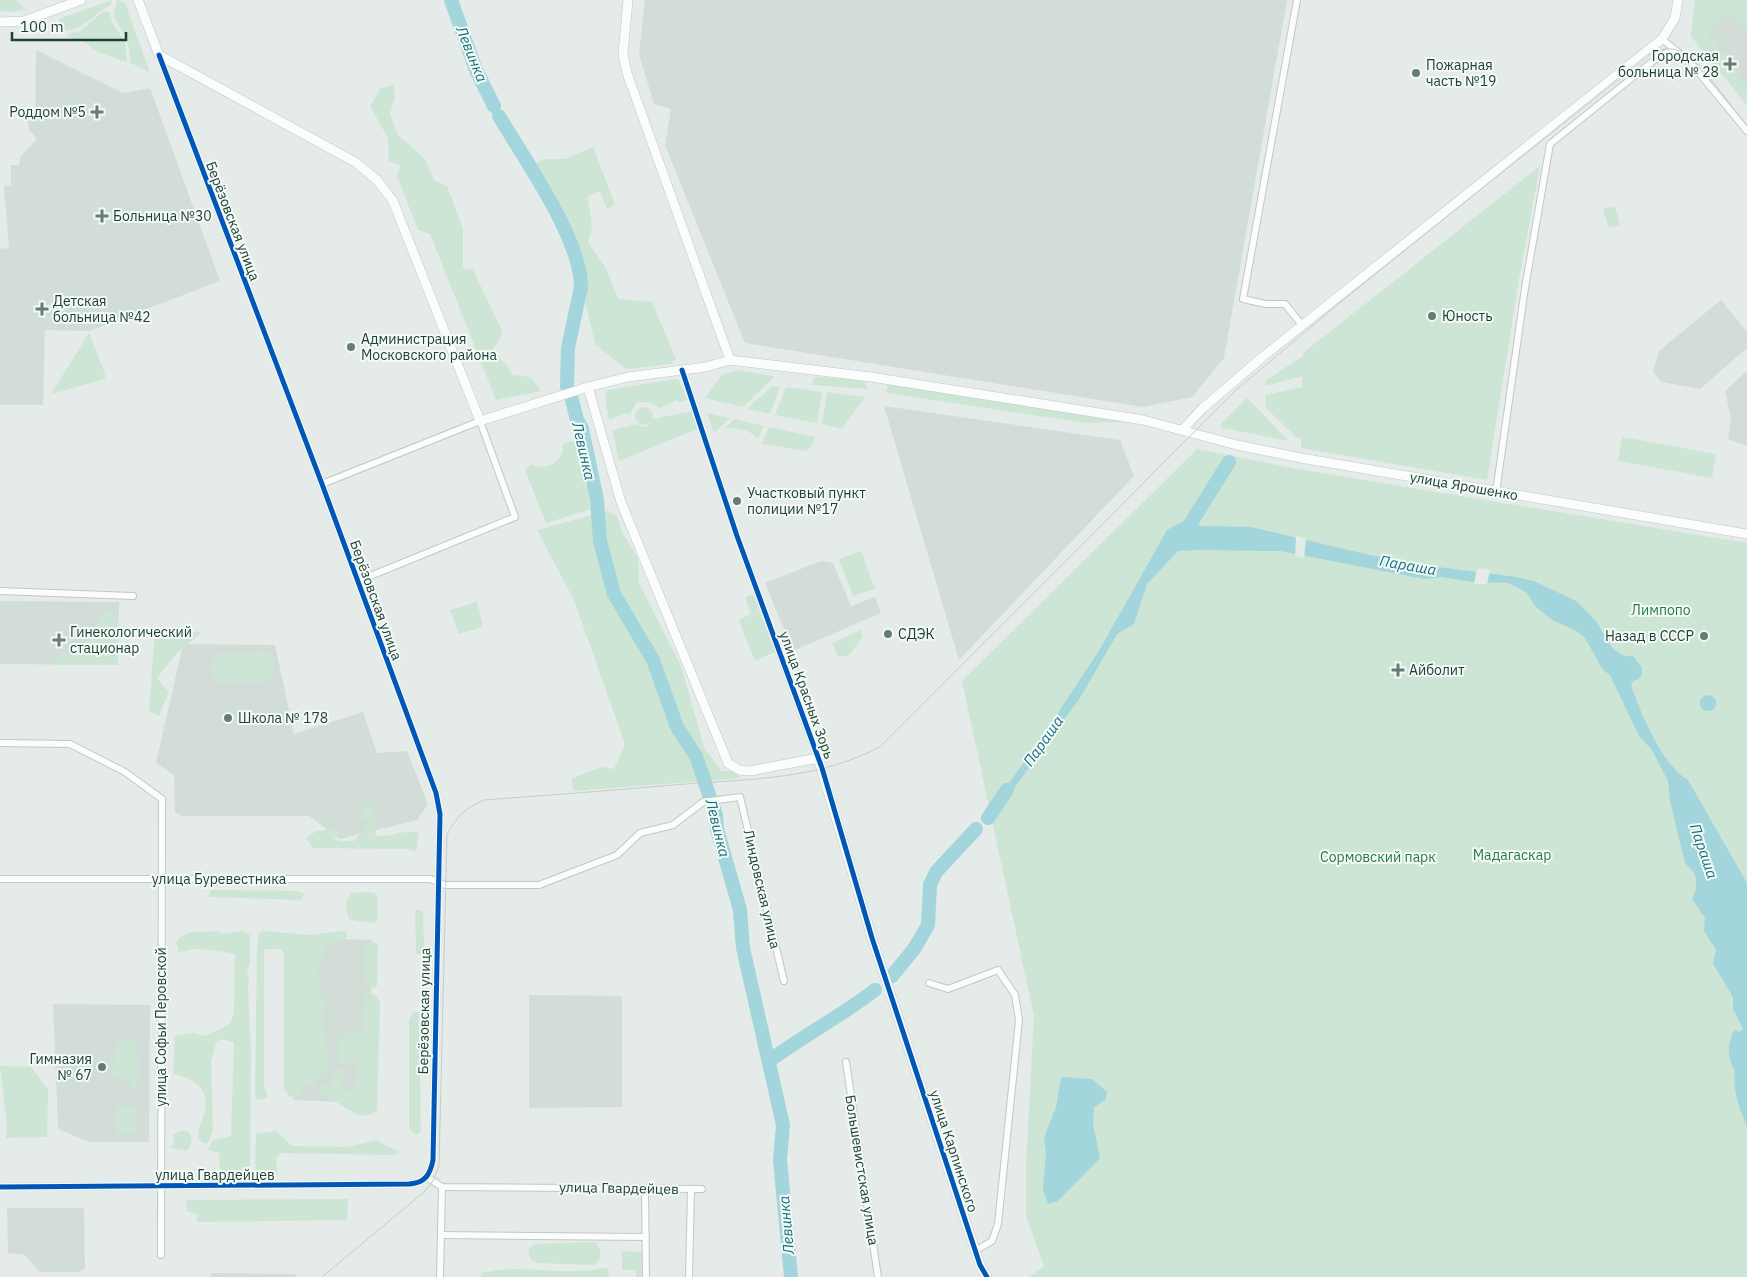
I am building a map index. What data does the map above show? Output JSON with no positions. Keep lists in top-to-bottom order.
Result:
{
  "streets": {
    "street": [
      "Берёзовская улица",
      "улица Ярошенко",
      "улица Красных Зорь",
      "улица Буревестника",
      "Линдовская улица",
      "улица Софьи Перовской",
      "улица Карпинского",
      "Большевистская улица",
      "улица Гвардейцев"
    ]
  },
  "crossings": [
    ["Берёзовская улица", "улица Буревестника"],
    ["Берёзовская улица", "улица Гвардейцев"],
    ["улица Красных Зорь", "улица Карпинского"],
    ["улица Буревестника", "Линдовская улица"],
    ["улица Буревестника", "улица Софьи Перовской"],
    ["улица Софьи Перовской", "улица Гвардейцев"]
  ],
  "water": ["Левинка", "Параша"],
  "parks": ["Лимпопо", "Мадагаскар", "Сормовский парк"],
  "places": {
    "health": [
      "Городская больница № 28",
      "Роддом №5",
      "Больница №30",
      "Детская больница №42",
      "Гинекологический стационар",
      "Айболит"
    ],
    "other": [
      "Пожарная часть №19",
      "Юность",
      "Администрация Московского района",
      "Участковый пункт полиции №17",
      "СДЭК",
      "Назад в СССР",
      "Школа № 178",
      "Гимназия № 67"
    ]
  },
  "scale_bar": "100 m"
}
